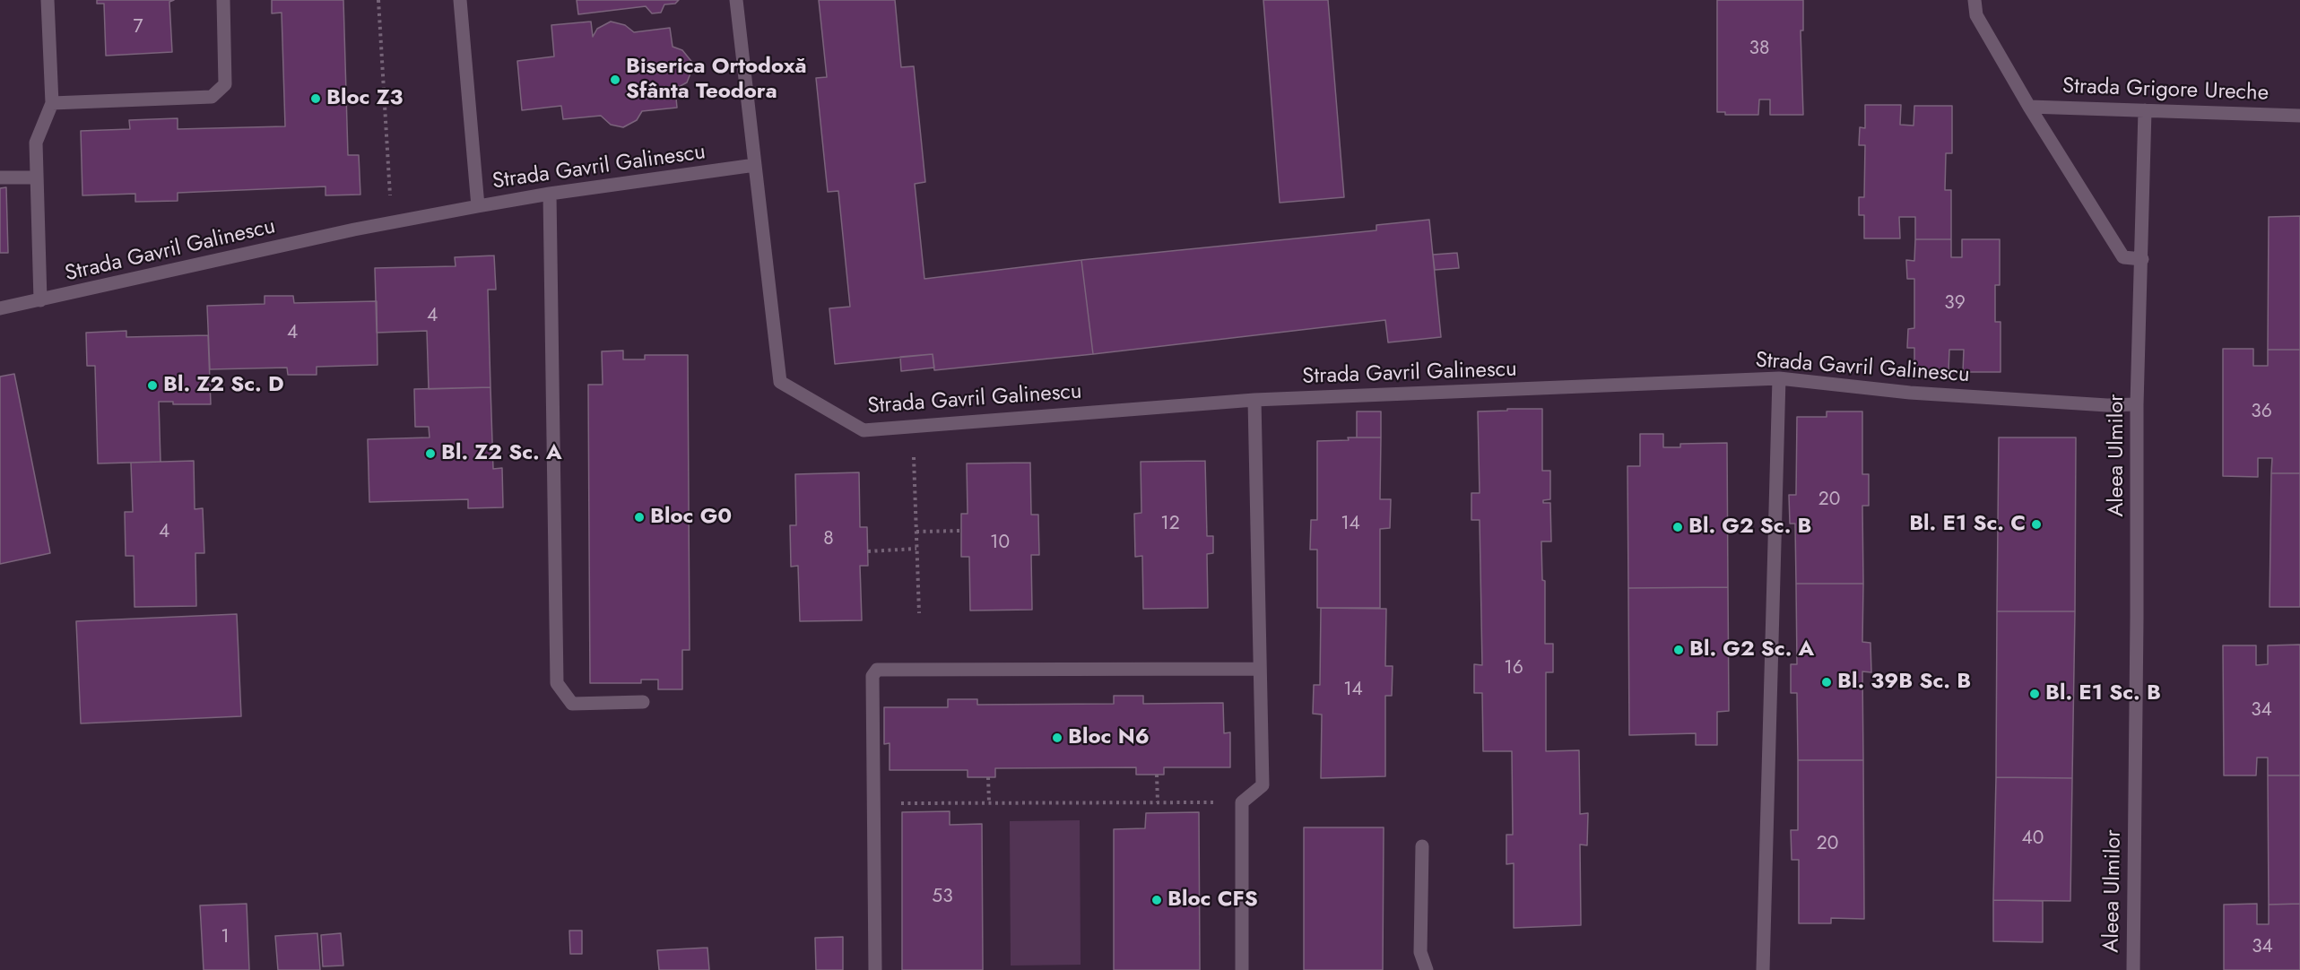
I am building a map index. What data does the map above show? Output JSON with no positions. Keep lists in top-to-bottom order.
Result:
{
  "streets": {
    "street": ["Strada Grigore Ureche", "Strada Gavril Galinescu", "Aleea Ulmilor"]
  },
  "crossings": [
    ["Strada Grigore Ureche", "Aleea Ulmilor"],
    ["Strada Gavril Galinescu", "Aleea Ulmilor"]
  ],
  "places": [
    "Biserica Ortodoxă Sfânta Teodora",
    "Bloc Z3",
    "Bl. Z2 Sc. D",
    "Bl. Z2 Sc. A",
    "Bloc G0",
    "Bl. E1 Sc. C",
    "Bl. G2 Sc. B",
    "Bl. G2 Sc. A",
    "Bl. 39B Sc. B",
    "Bl. E1 Sc. B",
    "Bloc N6",
    "Bloc CFS"
  ],
  "house_numbers": [
    "7",
    "38",
    "39",
    "4",
    "4",
    "36",
    "20",
    "12",
    "14",
    "4",
    "8",
    "10",
    "16",
    "14",
    "34",
    "40",
    "20",
    "53",
    "1",
    "34"
  ]
}
